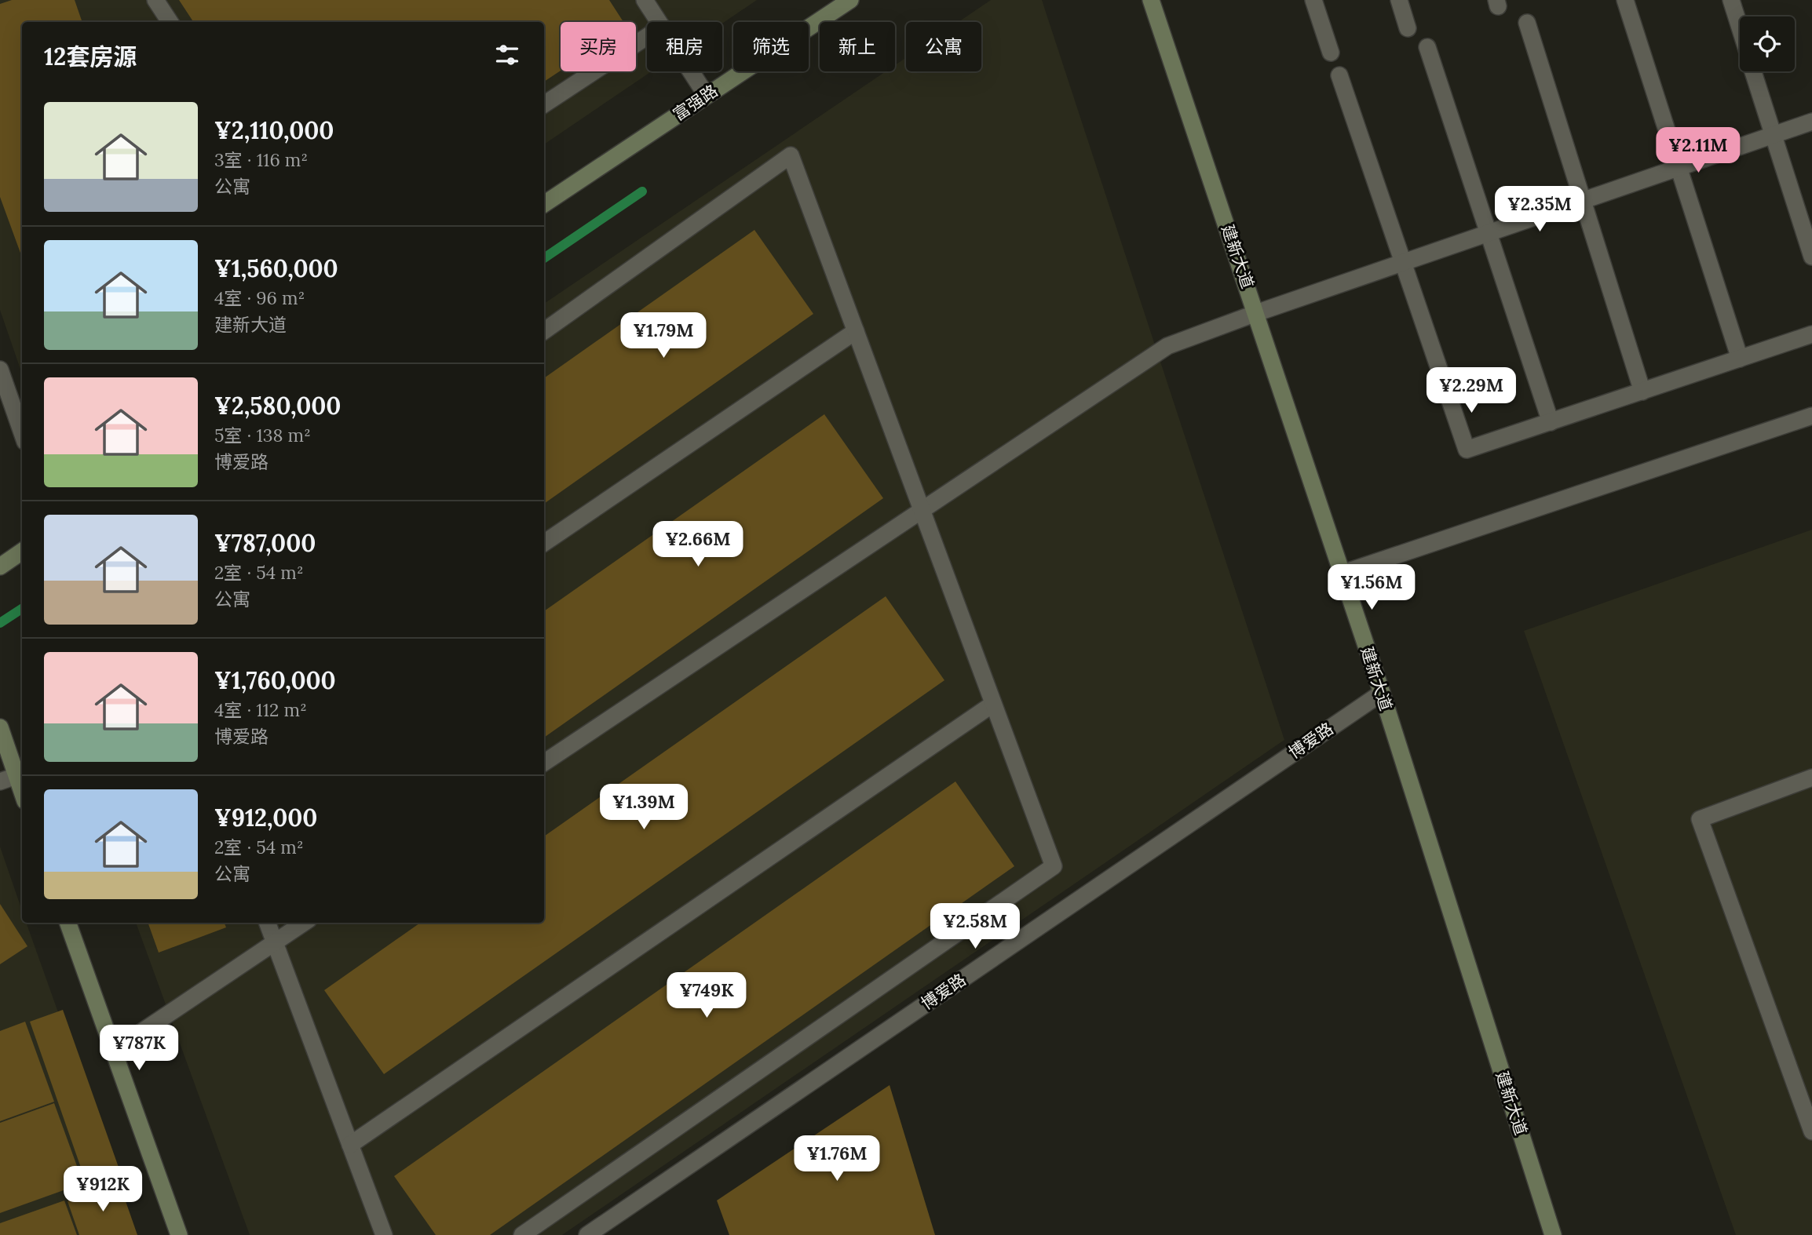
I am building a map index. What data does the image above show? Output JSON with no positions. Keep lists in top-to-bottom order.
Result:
{
  "streets": {
    "street": ["富强路", "建新大道", "博爱路"]
  },
  "crossings": [
    ["建新大道", "博爱路"]
  ],
  "page": {
    "chip": [
      "买房",
      "租房",
      "筛选",
      "新上",
      "公寓"
    ],
    "heading": "12套房源",
    "list": [
      {
        "name": "¥2,110,000",
        "note": "3室 · 116 m² · 公寓"
      },
      {
        "name": "¥1,560,000",
        "note": "4室 · 96 m² · 建新大道"
      },
      {
        "name": "¥2,580,000",
        "note": "5室 · 138 m² · 博爱路"
      },
      {
        "name": "¥787,000",
        "note": "2室 · 54 m² · 公寓"
      },
      {
        "name": "¥1,760,000",
        "note": "4室 · 112 m² · 博爱路"
      },
      {
        "name": "¥912,000",
        "note": "2室 · 54 m² · 公寓"
      }
    ],
    "price": [
      "¥2.11M",
      "¥2.35M",
      "¥1.79M",
      "¥2.29M",
      "¥2.66M",
      "¥1.56M",
      "¥1.39M",
      "¥2.58M",
      "¥749K",
      "¥787K",
      "¥1.76M",
      "¥912K"
    ]
  }
}
